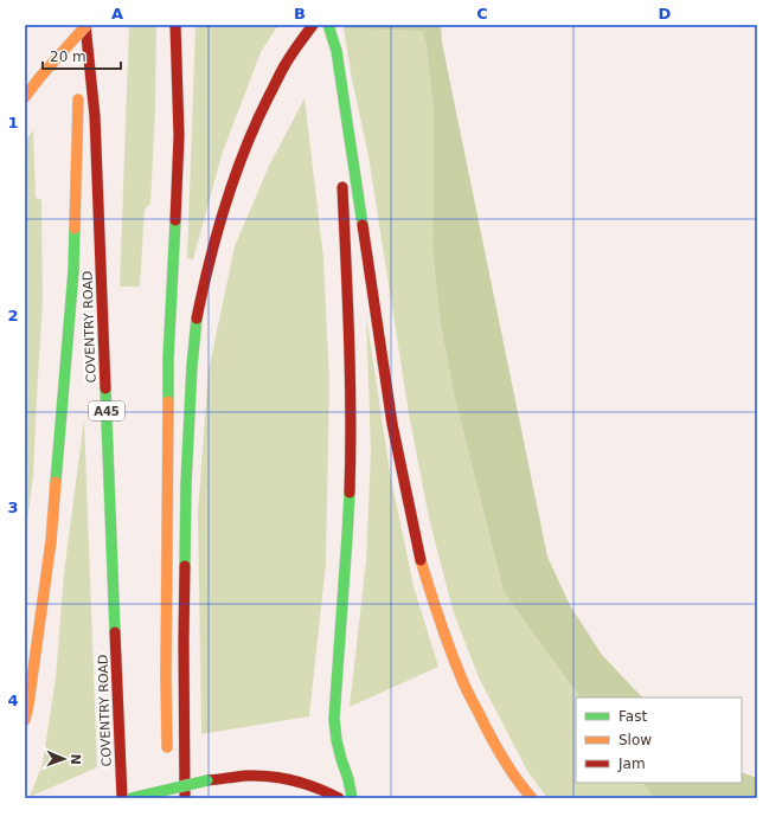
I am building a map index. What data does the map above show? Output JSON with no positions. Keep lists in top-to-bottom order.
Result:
{
  "streets": {
    "highway": ["COVENTRY ROAD", "A45"]
  },
  "legend": ["Fast", "Slow", "Jam"],
  "scale_bar": "20 m",
  "north": "right",
  "grid": {
    "columns": [
      "A",
      "B",
      "C",
      "D"
    ],
    "rows": [
      "1",
      "2",
      "3",
      "4"
    ]
  }
}
